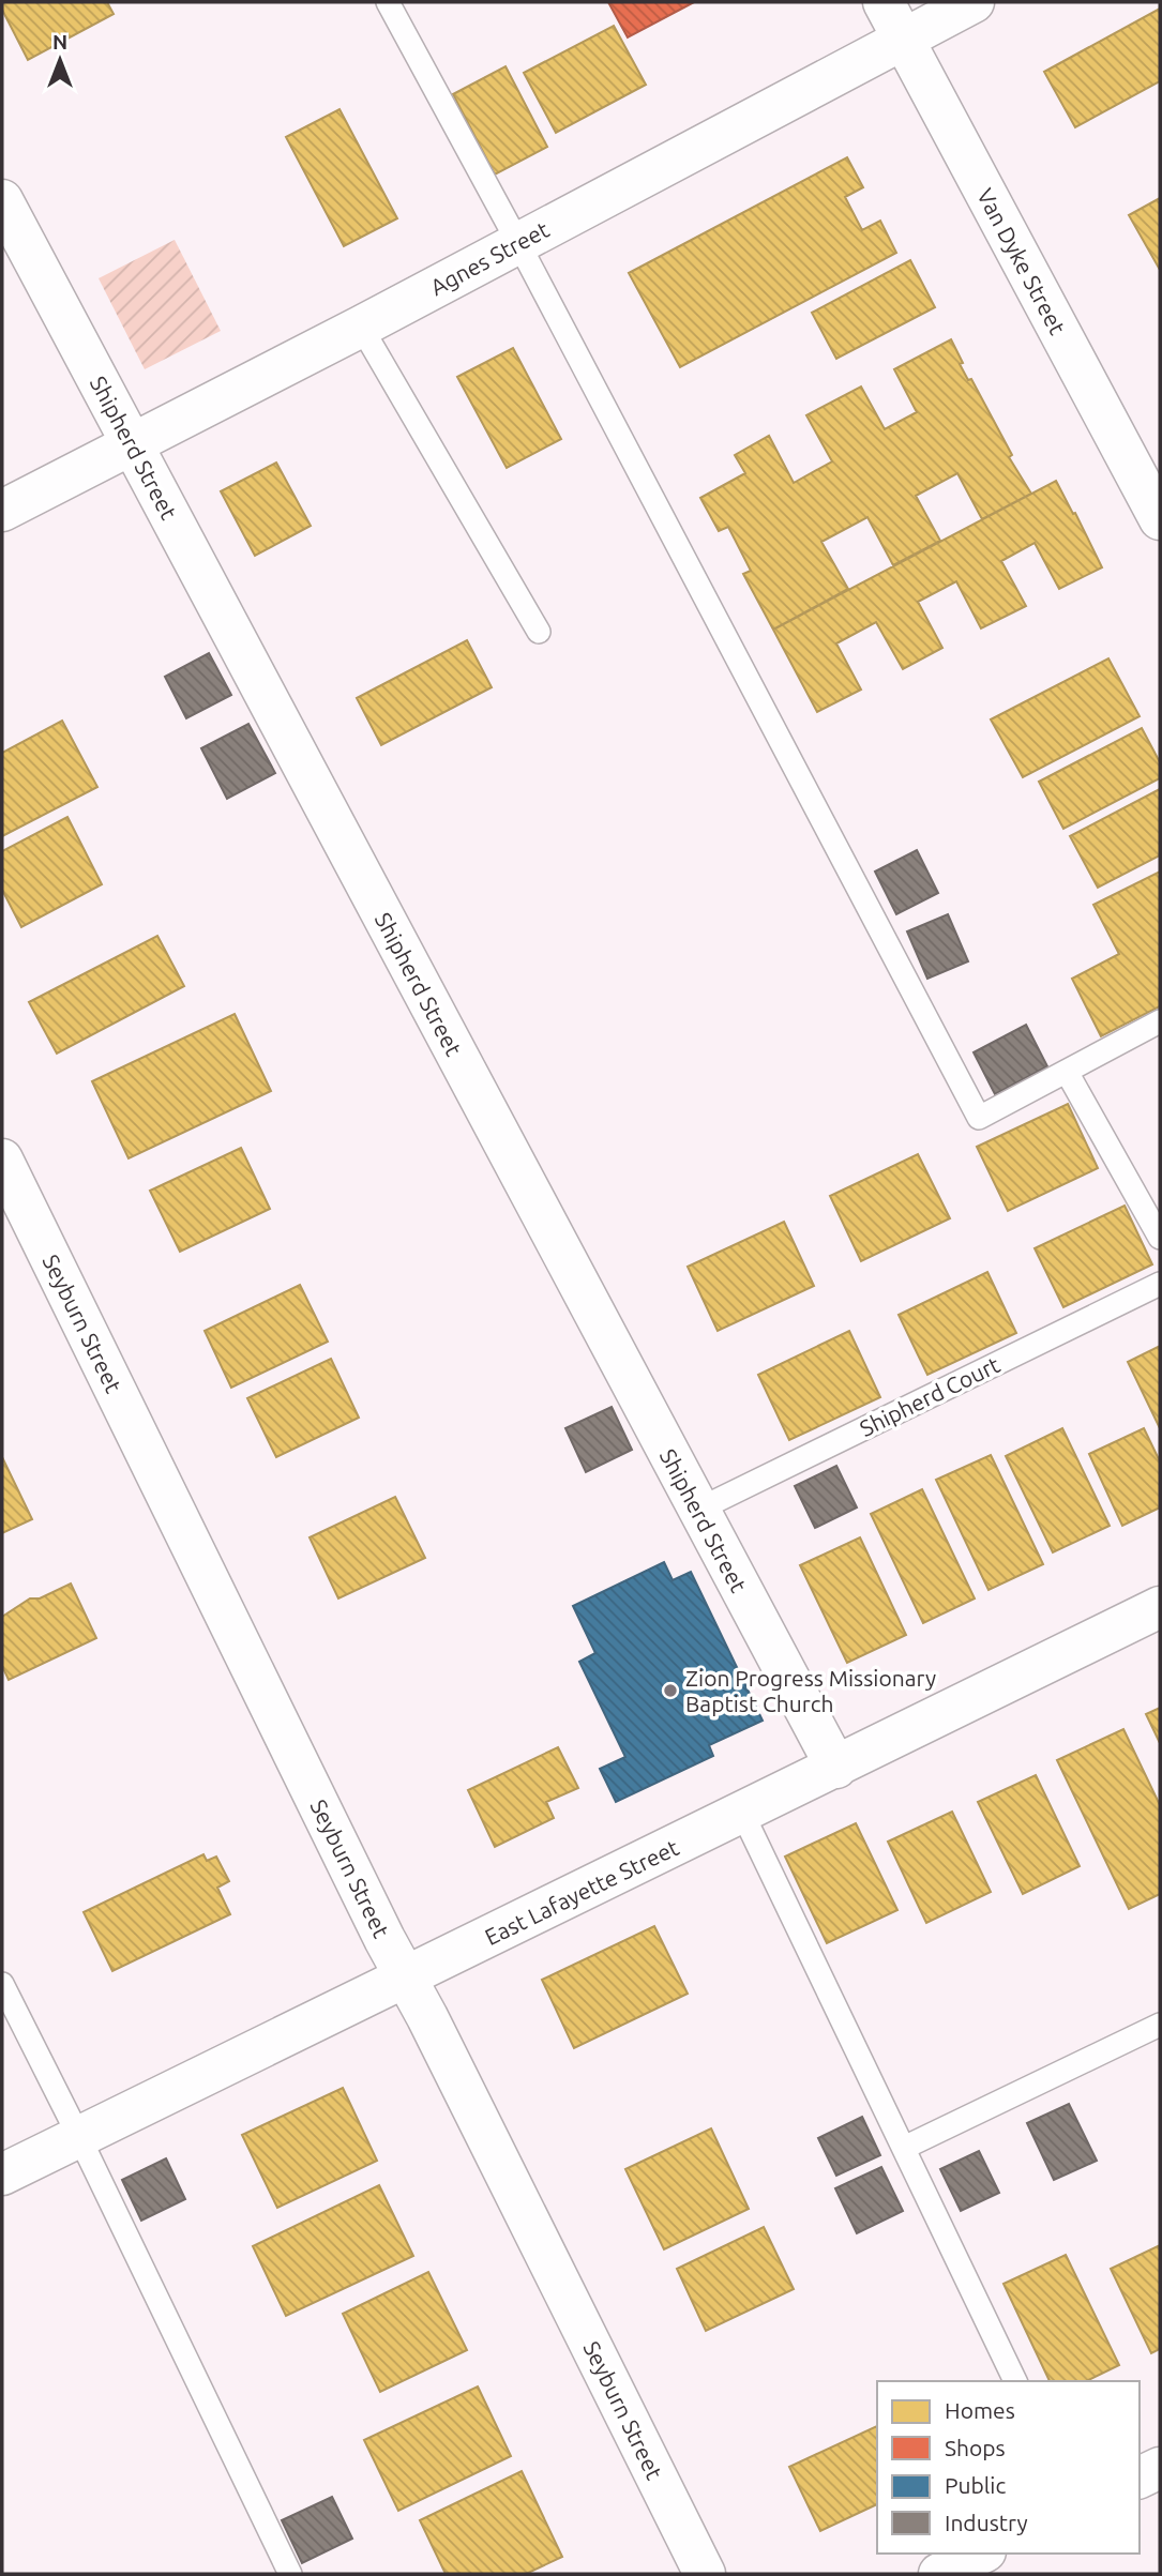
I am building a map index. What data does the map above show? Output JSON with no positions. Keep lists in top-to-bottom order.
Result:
{
  "streets": {
    "street": [
      "Agnes Street",
      "Van Dyke Street",
      "Shipherd Street",
      "Seyburn Street",
      "East Lafayette Street"
    ],
    "lane": ["Shipherd Court"]
  },
  "crossings": [
    ["Agnes Street", "Van Dyke Street"],
    ["Agnes Street", "Shipherd Street"],
    ["Shipherd Street", "Shipherd Court"],
    ["Shipherd Street", "East Lafayette Street"],
    ["Seyburn Street", "East Lafayette Street"]
  ],
  "places": ["Zion Progress Missionary Baptist Church"],
  "legend": [
    "Homes",
    "Shops",
    "Public",
    "Industry"
  ],
  "north": "top"
}
